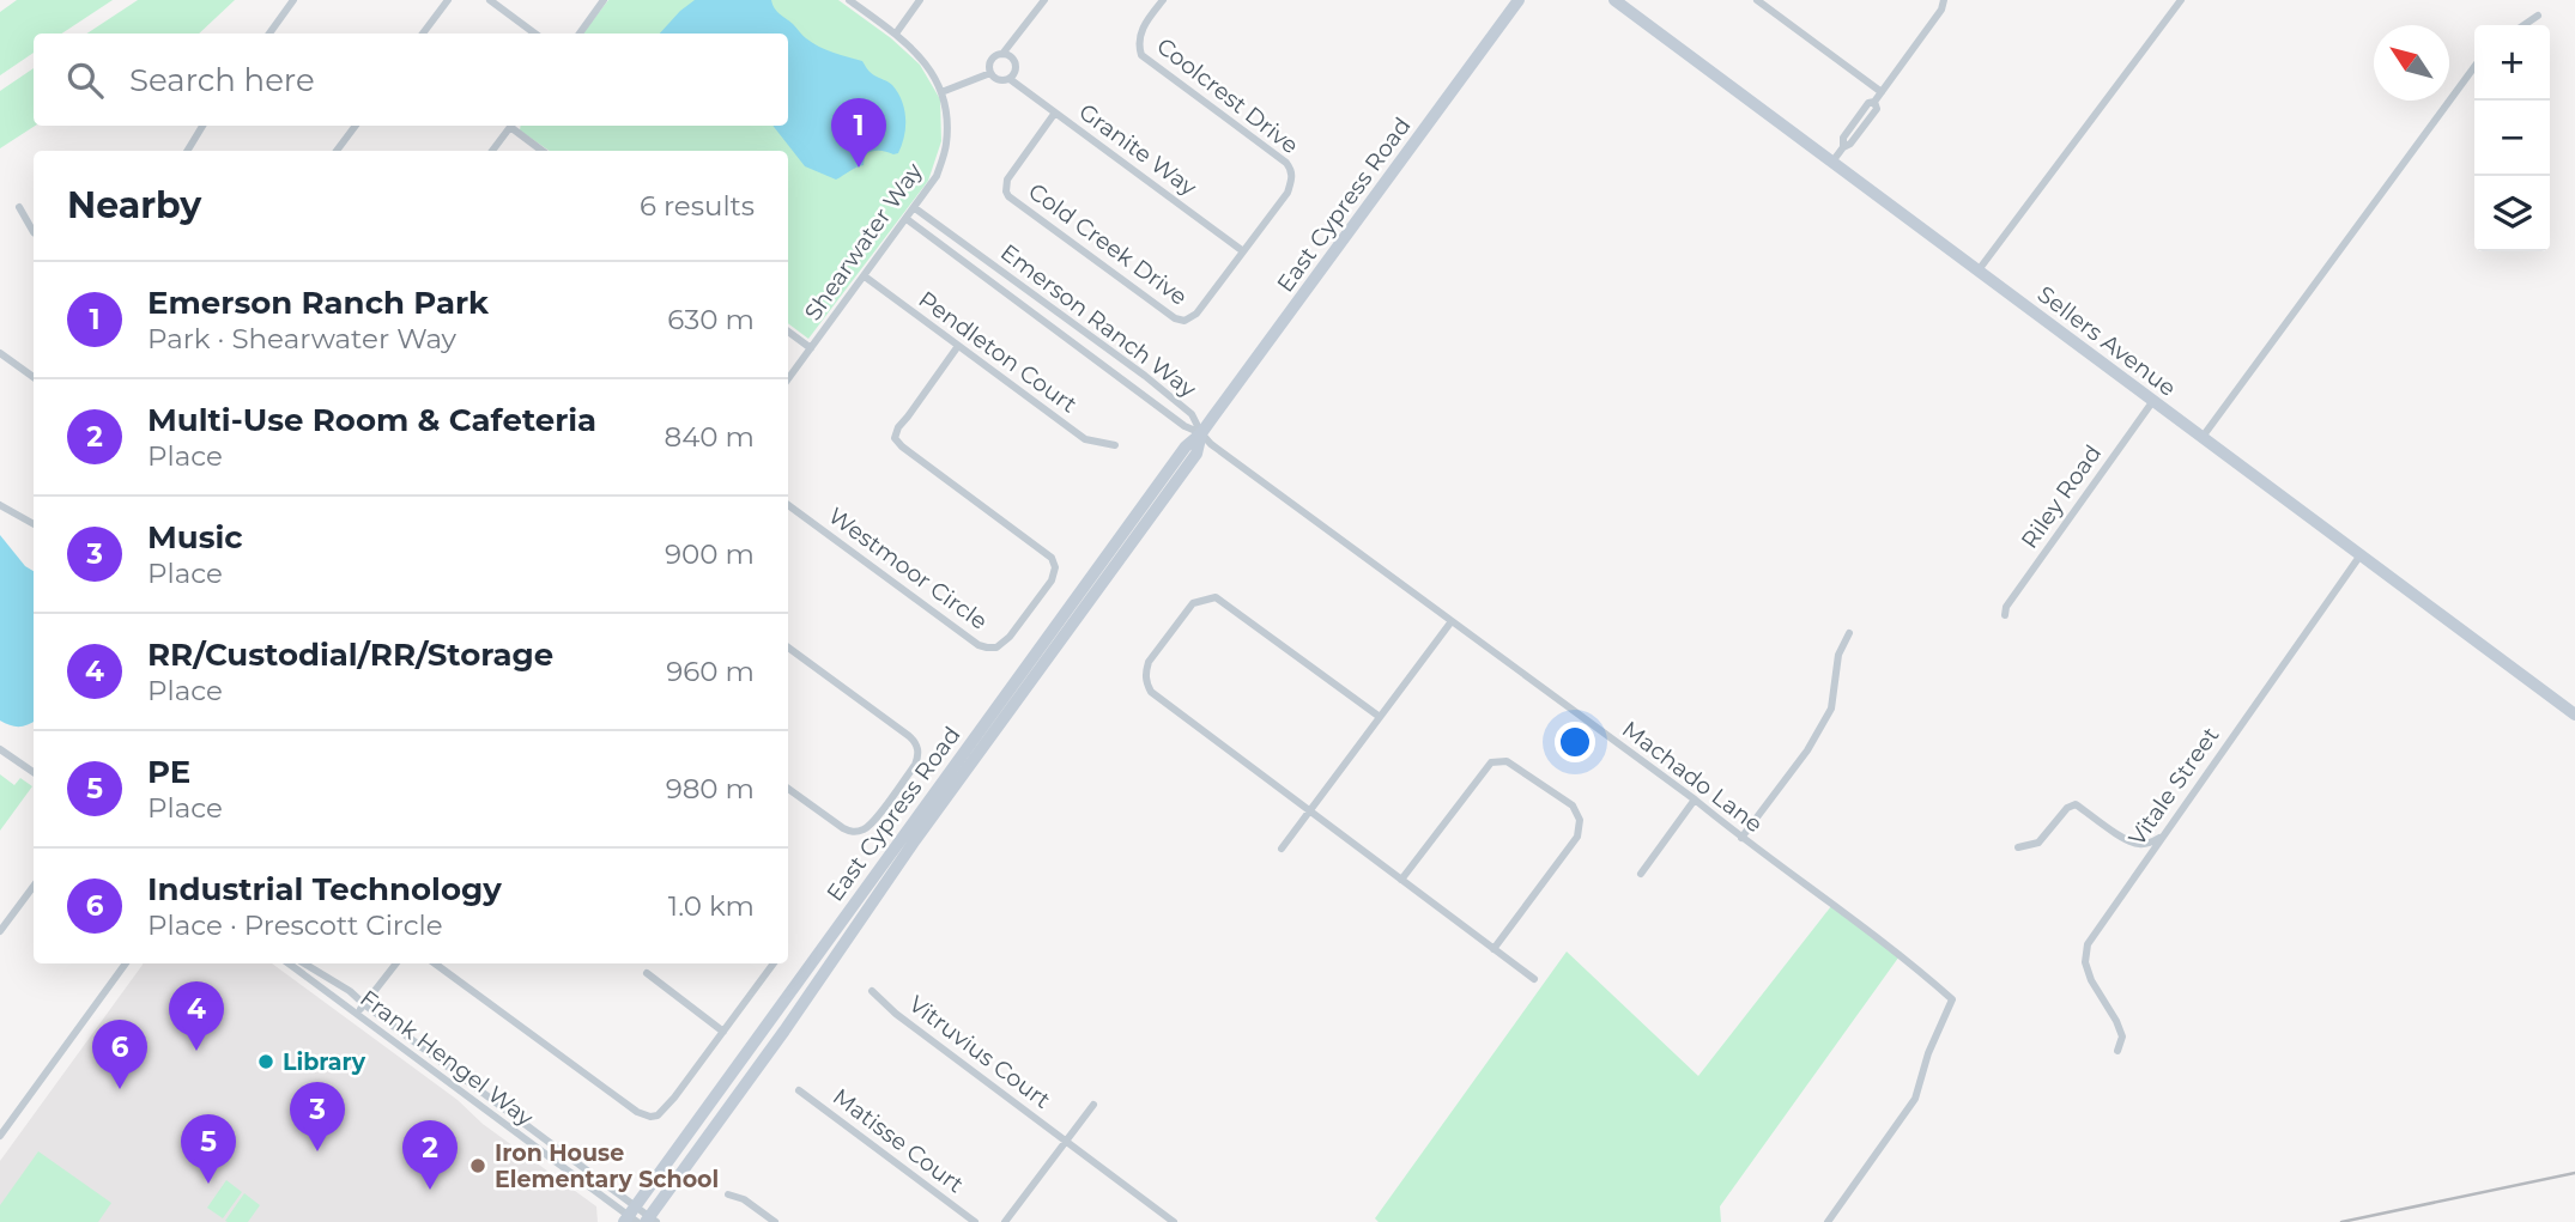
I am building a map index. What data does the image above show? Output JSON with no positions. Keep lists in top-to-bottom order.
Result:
{
  "streets": {
    "street": [
      "Coolcrest Drive",
      "Granite Way",
      "East Cypress Road",
      "Shearwater Way",
      "Cold Creek Drive",
      "Emerson Ranch Way",
      "Sellers Avenue",
      "Pendleton Court",
      "Riley Road",
      "Westmoor Circle",
      "Machado Lane",
      "Vitale Street",
      "Vitruvius Court",
      "Frank Hengel Way",
      "Matisse Court"
    ]
  },
  "crossings": [
    ["Coolcrest Drive", "Granite Way"],
    ["Coolcrest Drive", "Cold Creek Drive"],
    ["Granite Way", "Cold Creek Drive"],
    ["East Cypress Road", "Emerson Ranch Way"],
    ["East Cypress Road", "Machado Lane"],
    ["East Cypress Road", "Frank Hengel Way"],
    ["Shearwater Way", "Emerson Ranch Way"],
    ["Shearwater Way", "Pendleton Court"],
    ["Emerson Ranch Way", "Machado Lane"],
    ["Sellers Avenue", "Riley Road"],
    ["Sellers Avenue", "Vitale Street"],
    ["Pendleton Court", "Westmoor Circle"]
  ],
  "places": ["Library", "Iron House Elementary School"],
  "north": "top left",
  "page": {
    "map_buttons": ["+", "−"],
    "search": "Search here",
    "pins": [
      "1",
      "4",
      "6",
      "3",
      "5",
      "2"
    ],
    "heading": ["Nearby", "6 results"],
    "list": [
      {
        "mark": "1",
        "name": "Emerson Ranch Park",
        "note": "Park · Shearwater Way",
        "value": "630 m"
      },
      {
        "mark": "2",
        "name": "Multi-Use Room & Cafeteria",
        "note": "Place",
        "value": "840 m"
      },
      {
        "mark": "3",
        "name": "Music",
        "note": "Place",
        "value": "900 m"
      },
      {
        "mark": "4",
        "name": "RR/Custodial/RR/Storage",
        "note": "Place",
        "value": "960 m"
      },
      {
        "mark": "5",
        "name": "PE",
        "note": "Place",
        "value": "980 m"
      },
      {
        "mark": "6",
        "name": "Industrial Technology",
        "note": "Place · Prescott Circle",
        "value": "1.0 km"
      }
    ]
  }
}
